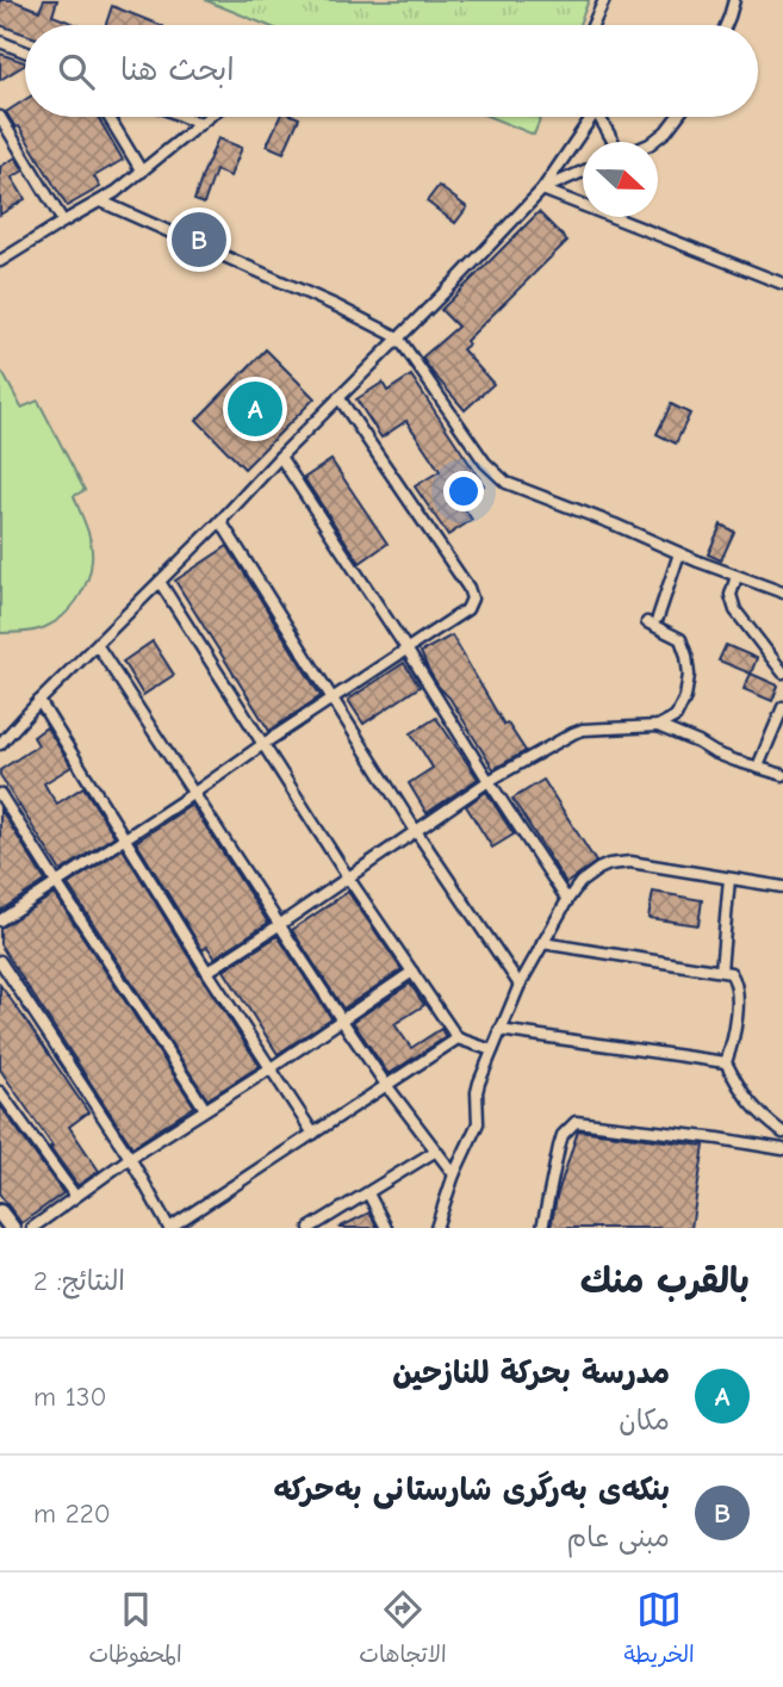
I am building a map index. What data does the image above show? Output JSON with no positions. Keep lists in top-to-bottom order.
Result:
{
  "north": "right",
  "page": {
    "search": "ابحث هنا",
    "pins": ["B", "A"],
    "heading": ["بالقرب منك", "النتائج: 2"],
    "list": [
      {
        "mark": "A",
        "name": "مدرسة بحركة للنازحين",
        "note": "مكان",
        "value": "130 m"
      },
      {
        "mark": "B",
        "name": "بنکەی بەرگری شارستانی بەحرکە",
        "note": "مبنى عام",
        "value": "220 m"
      }
    ],
    "nav": ["الخريطة", "الاتجاهات", "المحفوظات"]
  }
}
